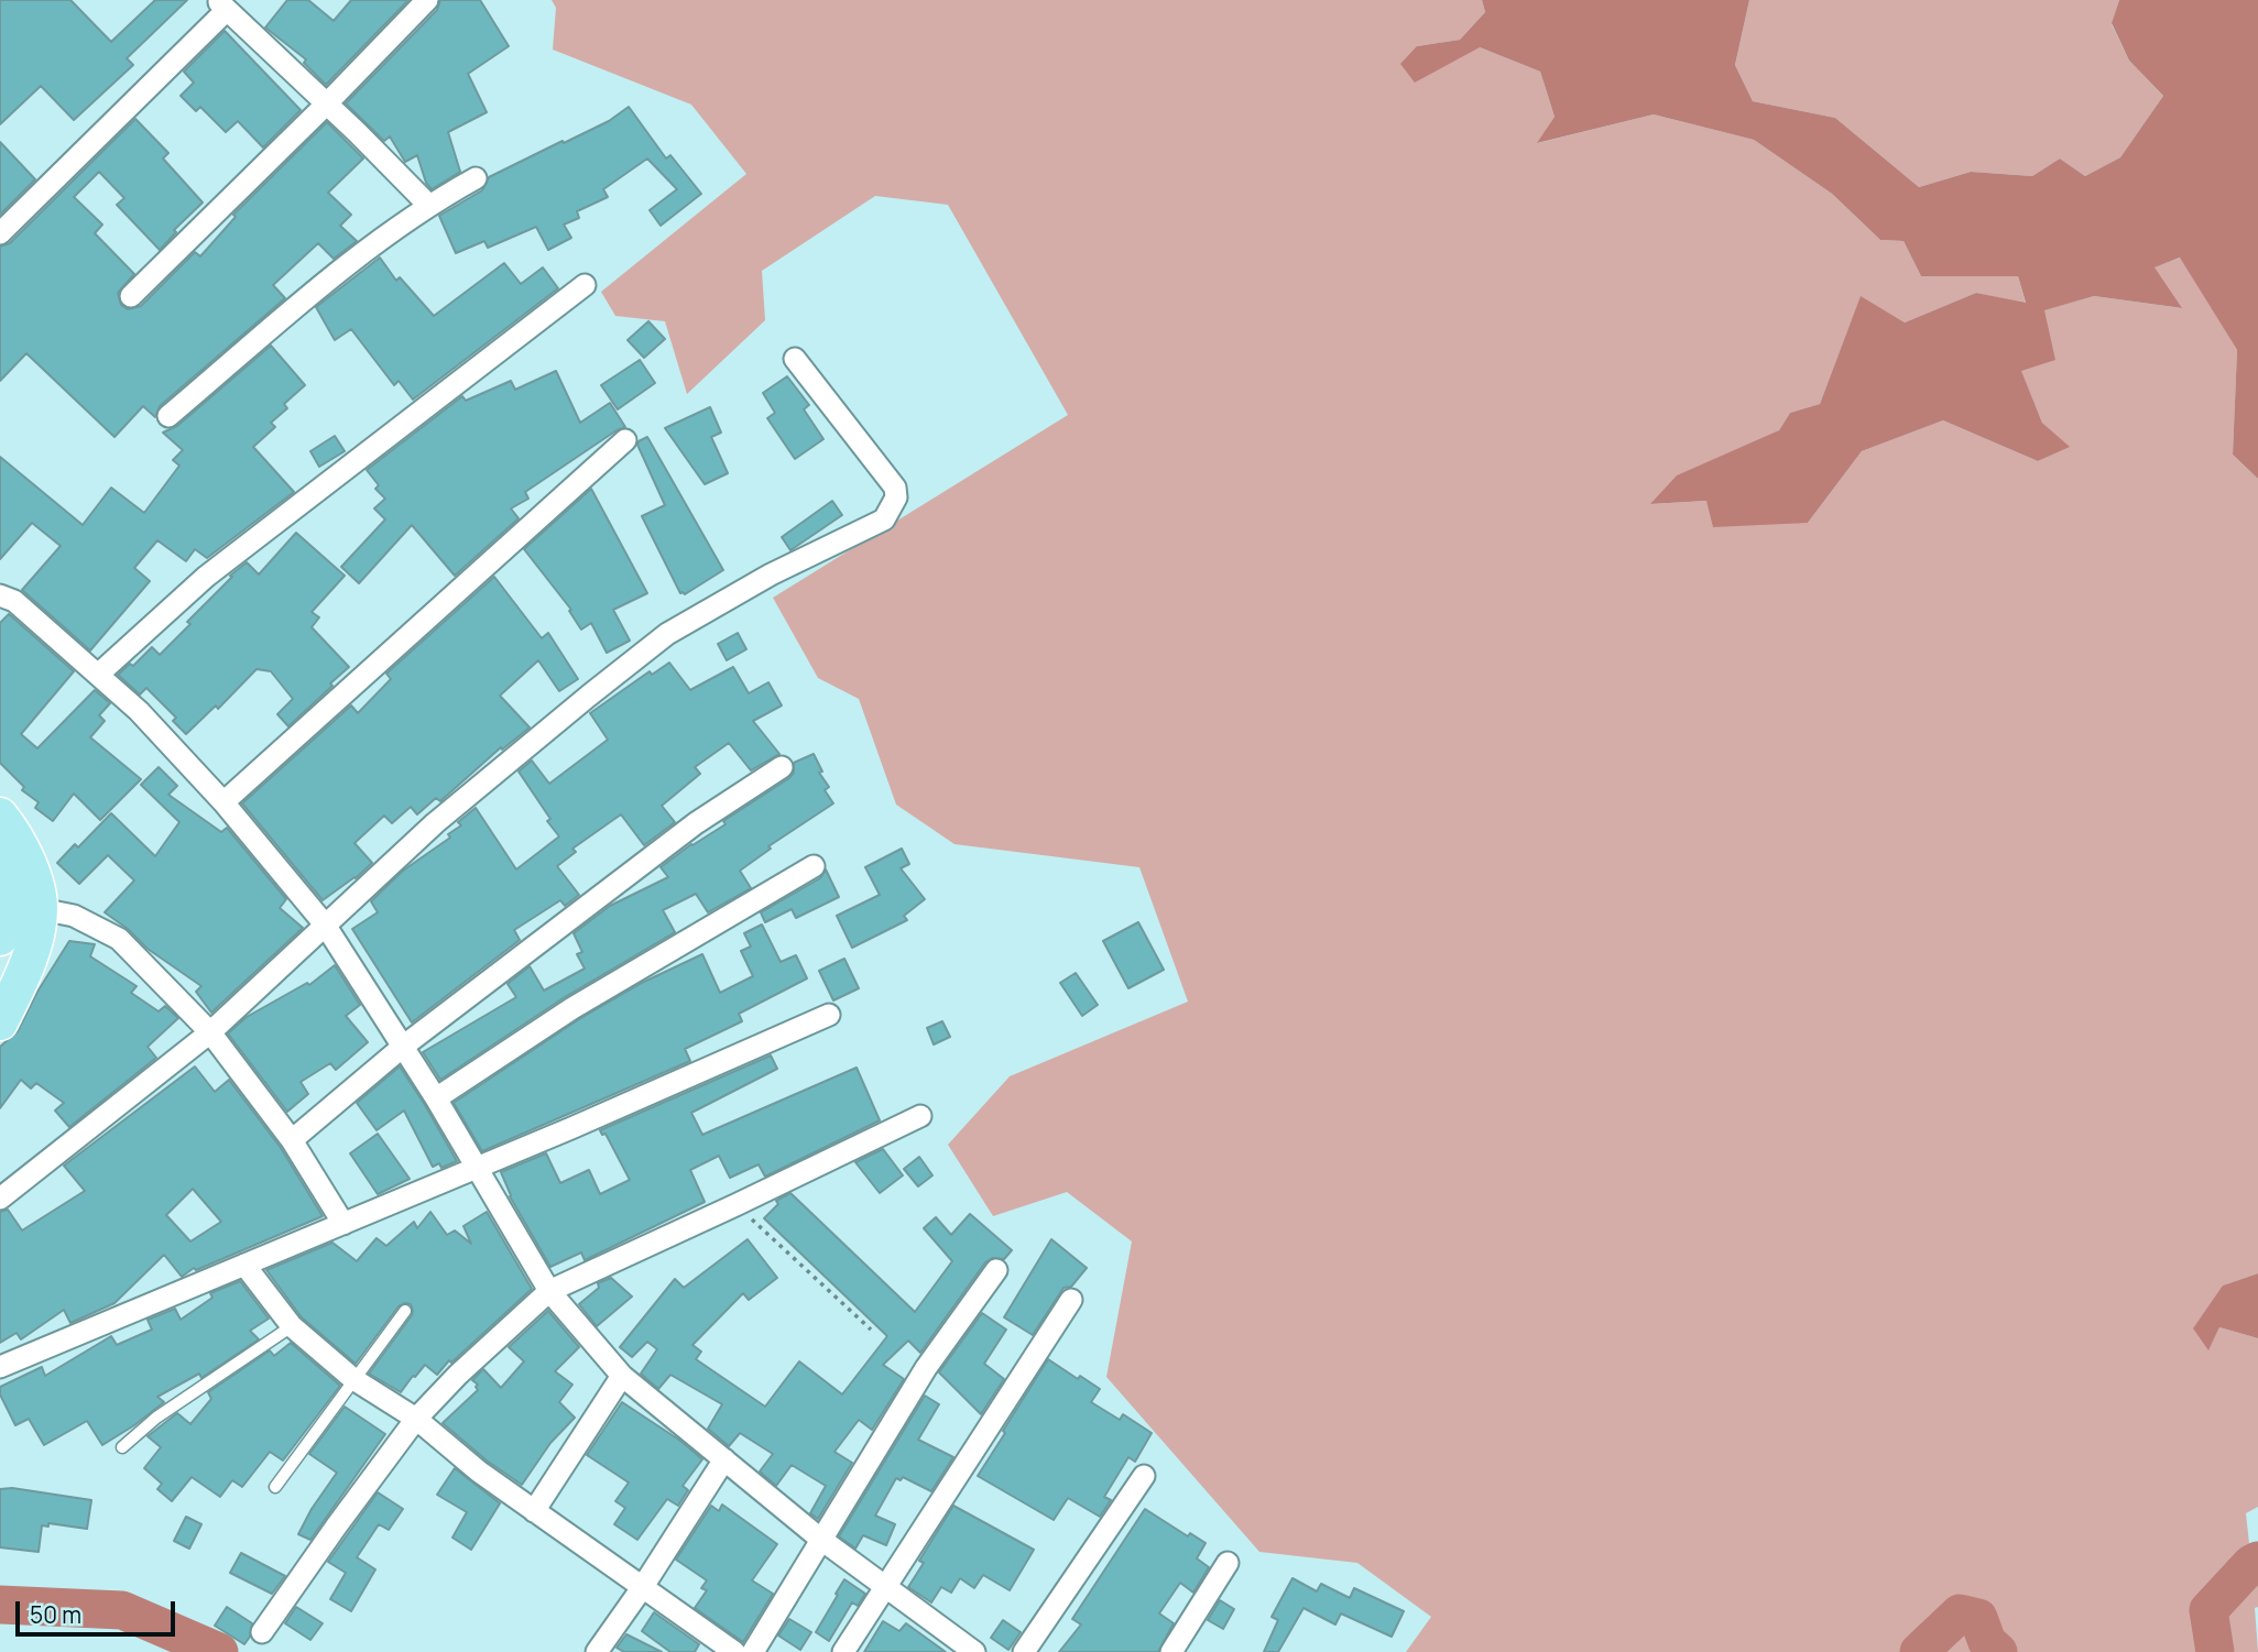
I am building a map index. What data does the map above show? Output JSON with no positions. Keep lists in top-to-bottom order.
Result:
{
  "scale_bar": "50 m"
}
